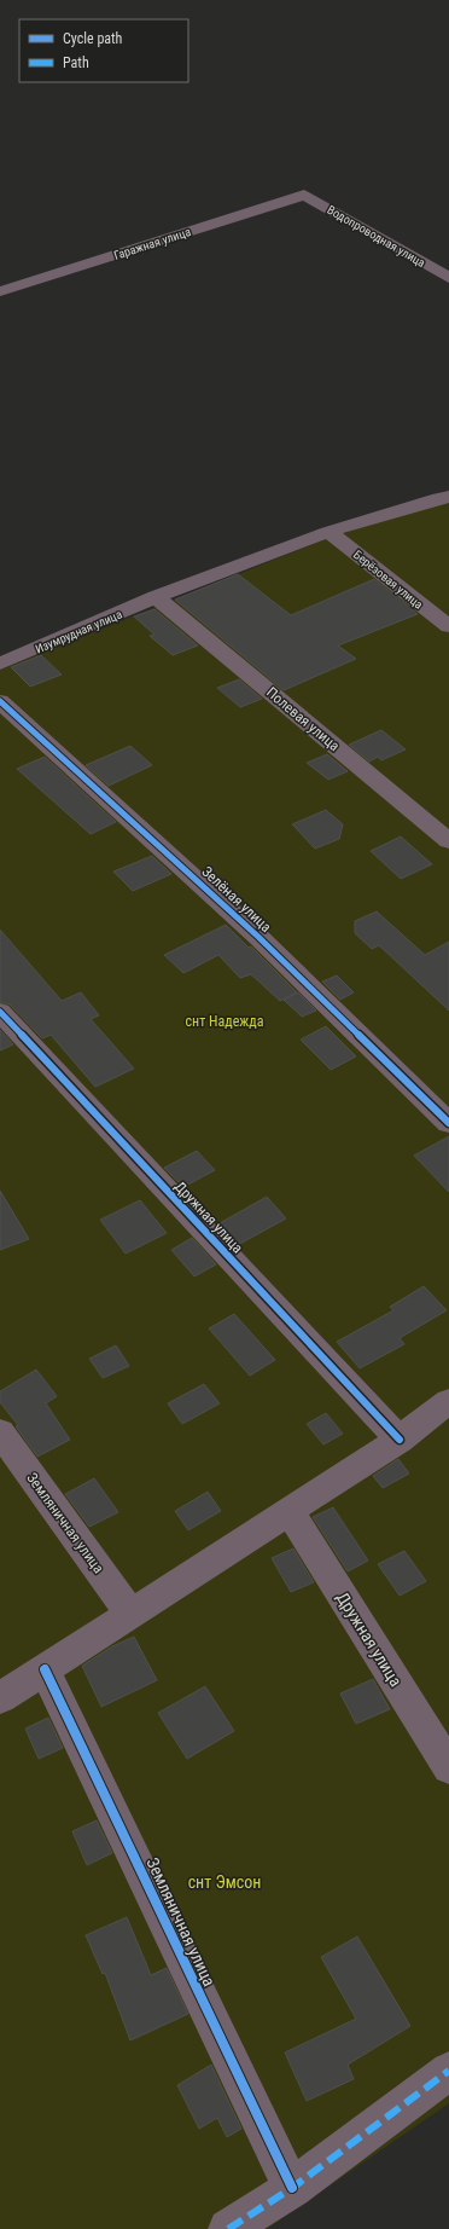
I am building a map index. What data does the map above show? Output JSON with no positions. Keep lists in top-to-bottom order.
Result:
{
  "streets": {
    "street": [
      "Водопроводная улица",
      "Гаражная улица",
      "Берёзовая улица",
      "Изумрудная улица",
      "Полевая улица",
      "Зелёная улица",
      "Дружная улица",
      "Земляничная улица"
    ]
  },
  "crossings": [
    ["Водопроводная улица", "Гаражная улица"],
    ["Берёзовая улица", "Изумрудная улица"],
    ["Изумрудная улица", "Полевая улица"]
  ],
  "parks": ["снт Надежда", "снт Эмсон"],
  "legend": ["Cycle path", "Path"]
}
